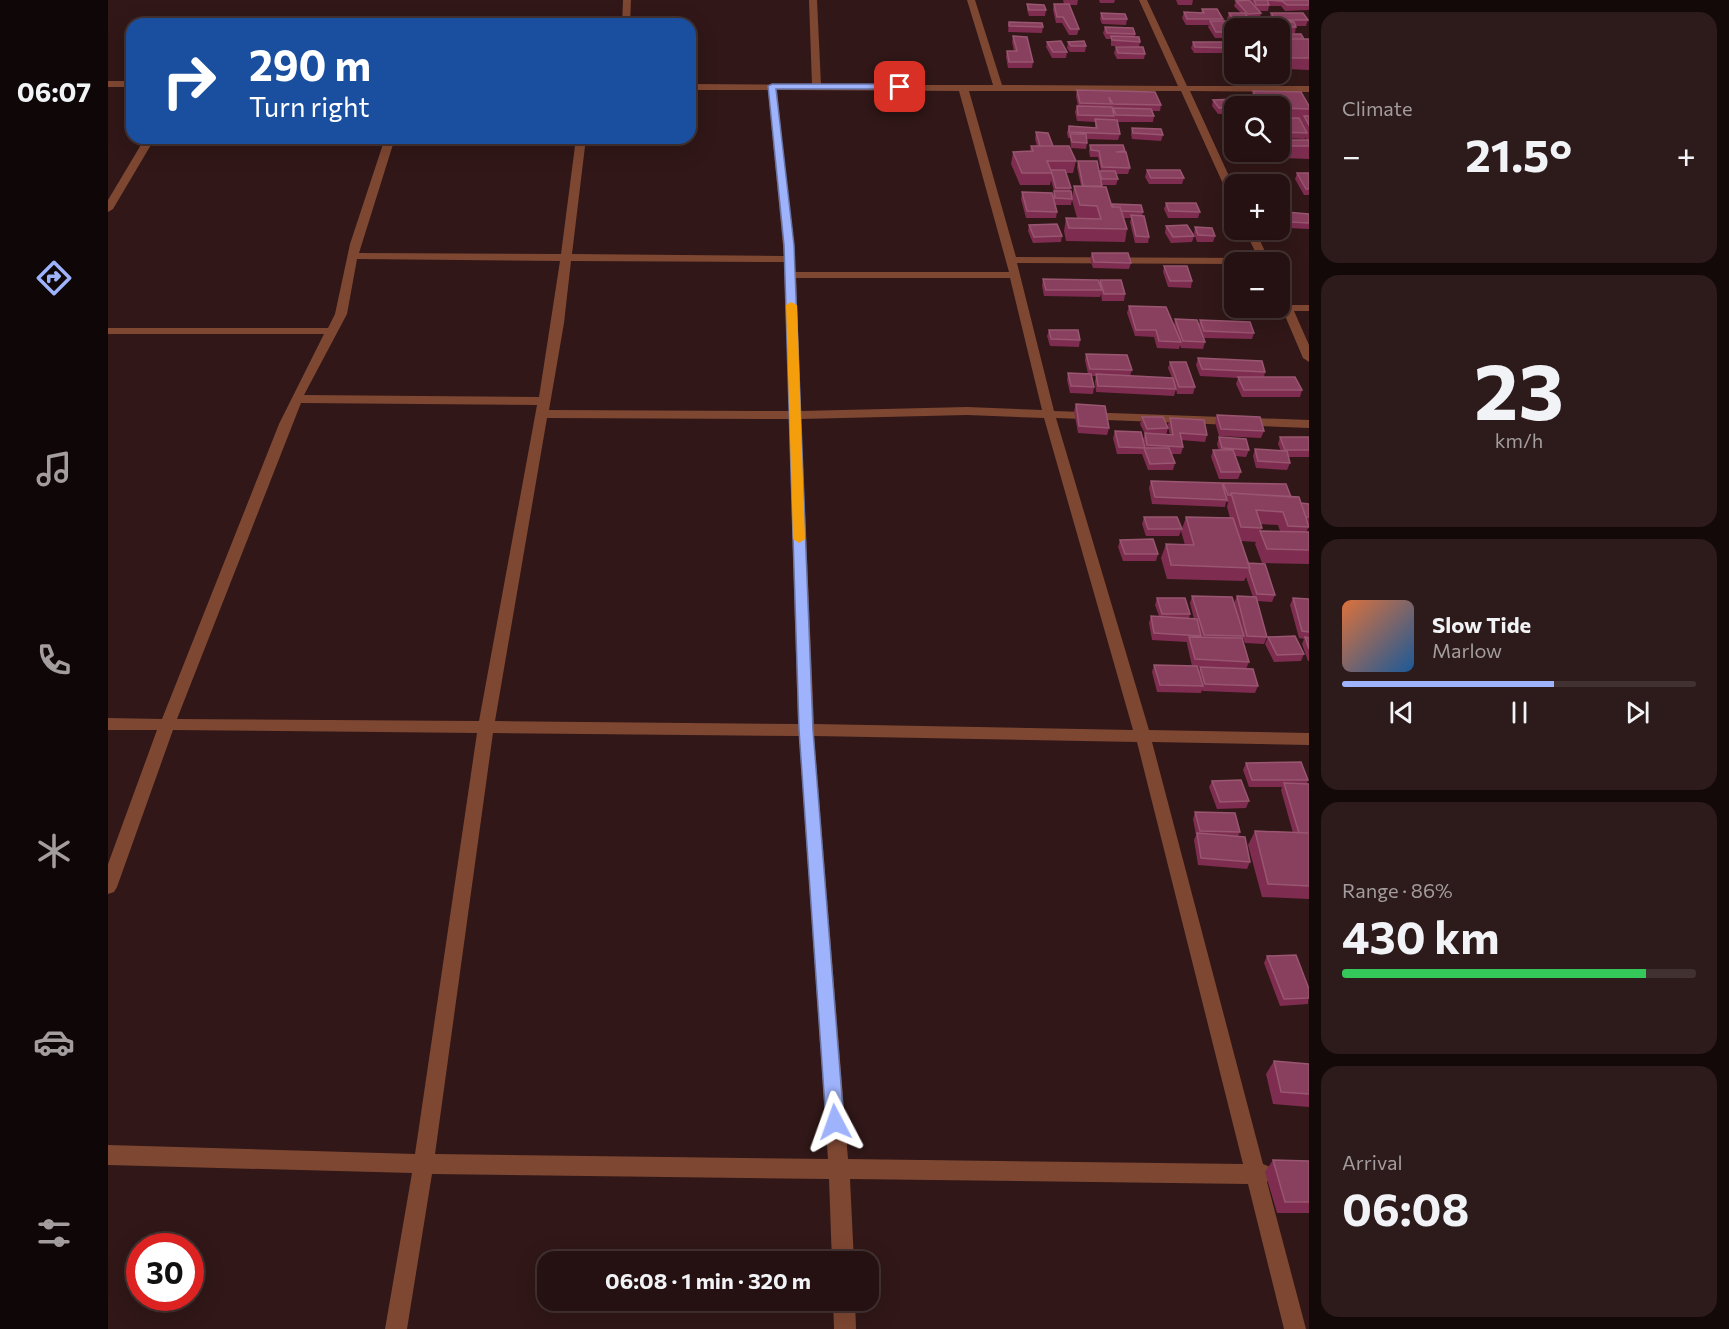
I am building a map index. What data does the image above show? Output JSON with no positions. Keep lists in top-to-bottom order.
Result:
{
  "page": {
    "tabs": "06:07",
    "tile": [
      "Climate",
      ["23", "km/h"],
      ["Range · 86%", "430 km"],
      ["Arrival", "06:08"]
    ],
    "map_buttons": ["+", "−"],
    "turn": ["290 m", "Turn right"],
    "heat": ["−", "21.5°", "+"],
    "song": ["Slow Tide", "Marlow"],
    "limit": "30",
    "trip": "06:08 · 1 min · 320 m"
  }
}
